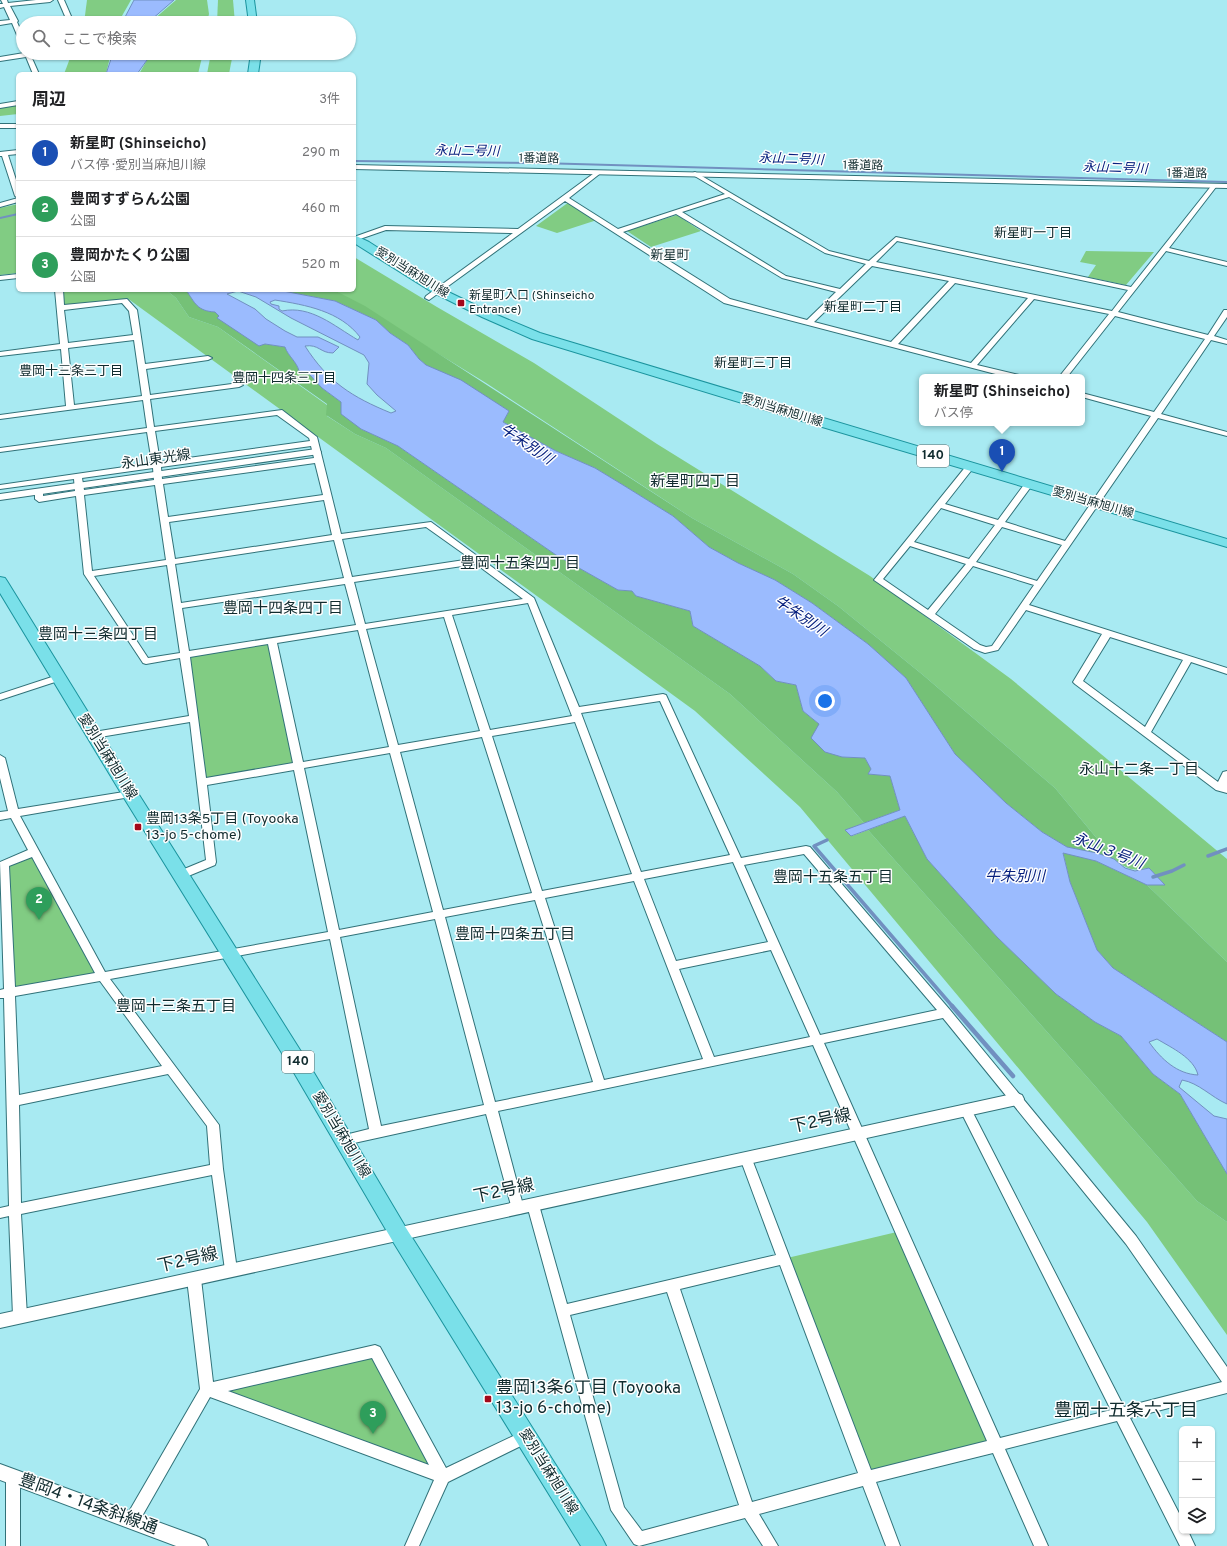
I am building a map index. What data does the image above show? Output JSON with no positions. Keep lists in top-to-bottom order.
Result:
{
  "streets": {
    "main road": ["愛別当麻旭川線", "140"],
    "street": [
      "1番道路",
      "永山東光線",
      "下2号線",
      "豊岡4・14条斜線通"
    ]
  },
  "crossings": [
    ["愛別当麻旭川線", "下2号線"]
  ],
  "districts": [
    "新星町一丁目",
    "新星町",
    "新星町二丁目",
    "新星町三丁目",
    "豊岡十三条三丁目",
    "豊岡十四条三丁目",
    "新星町四丁目",
    "豊岡十五条四丁目",
    "豊岡十四条四丁目",
    "豊岡十三条四丁目",
    "永山十二条一丁目",
    "豊岡十五条五丁目",
    "豊岡十四条五丁目",
    "豊岡十三条五丁目",
    "豊岡十五条六丁目"
  ],
  "water": ["永山二号川", "牛朱別川", "永山３号川"],
  "places": {
    "transit": ["新星町入口 (Shinseicho Entrance)", "豊岡13条5丁目 (Toyooka 13-jo 5-chome)", "豊岡13条6丁目 (Toyooka 13-jo 6-chome)"]
  },
  "page": {
    "search": "ここで検索",
    "heading": ["周辺", "3件"],
    "list": [
      {
        "mark": "1",
        "name": "新星町 (Shinseicho)",
        "note": "バス停 · 愛別当麻旭川線",
        "value": "290 m"
      },
      {
        "mark": "2",
        "name": "豊岡すずらん公園",
        "note": "公園",
        "value": "460 m"
      },
      {
        "mark": "3",
        "name": "豊岡かたくり公園",
        "note": "公園",
        "value": "520 m"
      }
    ],
    "popup": ["新星町 (Shinseicho)", "バス停"],
    "pins": ["1", "2", "3"],
    "map_buttons": ["+", "−"]
  }
}
